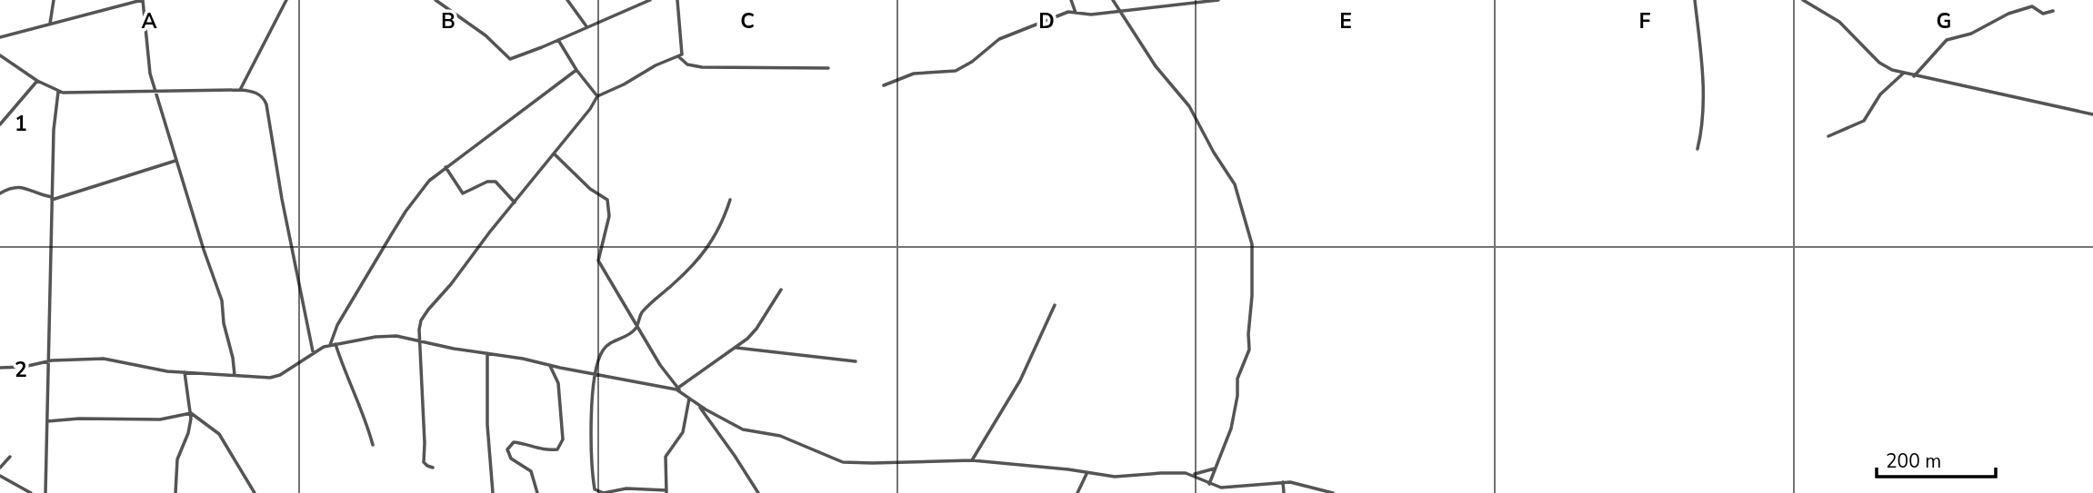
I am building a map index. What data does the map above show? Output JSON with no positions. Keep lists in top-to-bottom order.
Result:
{
  "scale_bar": "200 m",
  "grid": {
    "columns": [
      "A",
      "B",
      "C",
      "D",
      "E",
      "F",
      "G"
    ],
    "rows": ["1", "2"]
  }
}
